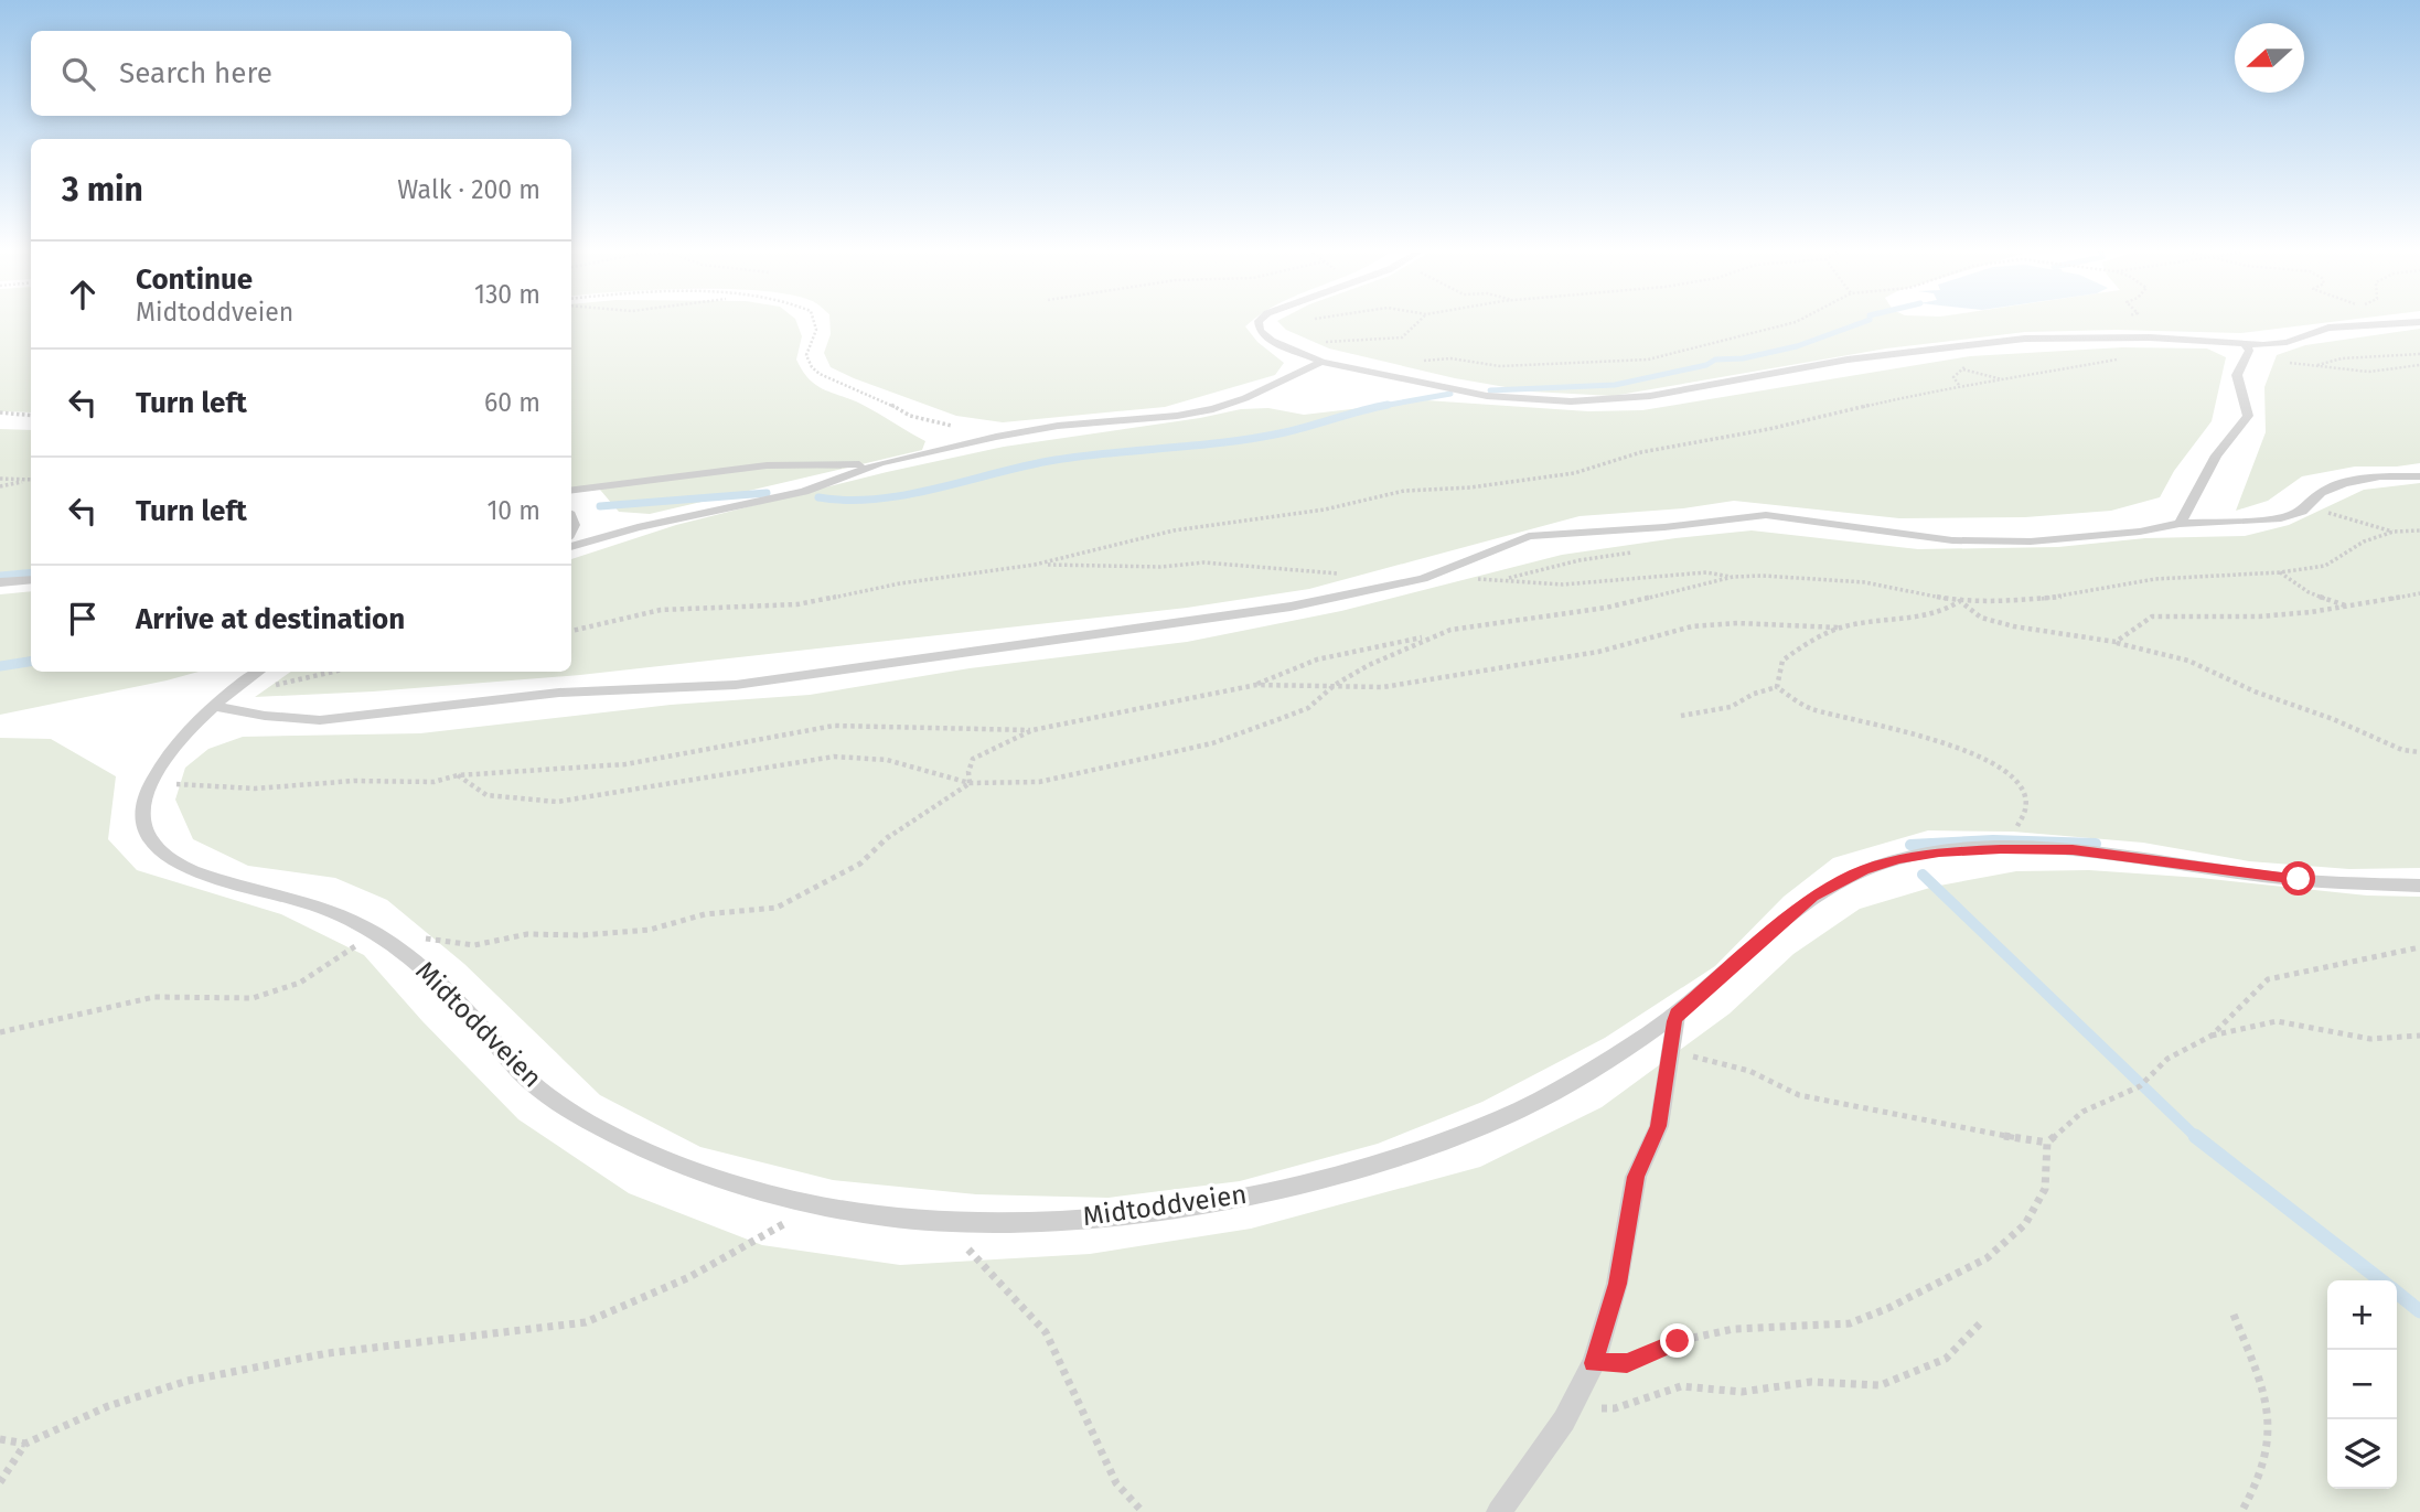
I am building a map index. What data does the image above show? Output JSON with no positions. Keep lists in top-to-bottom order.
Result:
{
  "streets": {
    "lane": ["Midtoddveien"]
  },
  "north": "left",
  "page": {
    "search": "Search here",
    "heading": ["3 min", "Walk · 200 m"],
    "list": [
      ["Continue", "Midtoddveien", "130 m"],
      ["Turn left", "60 m"],
      ["Turn left", "10 m"],
      "Arrive at destination"
    ],
    "map_buttons": ["+", "−"]
  }
}
